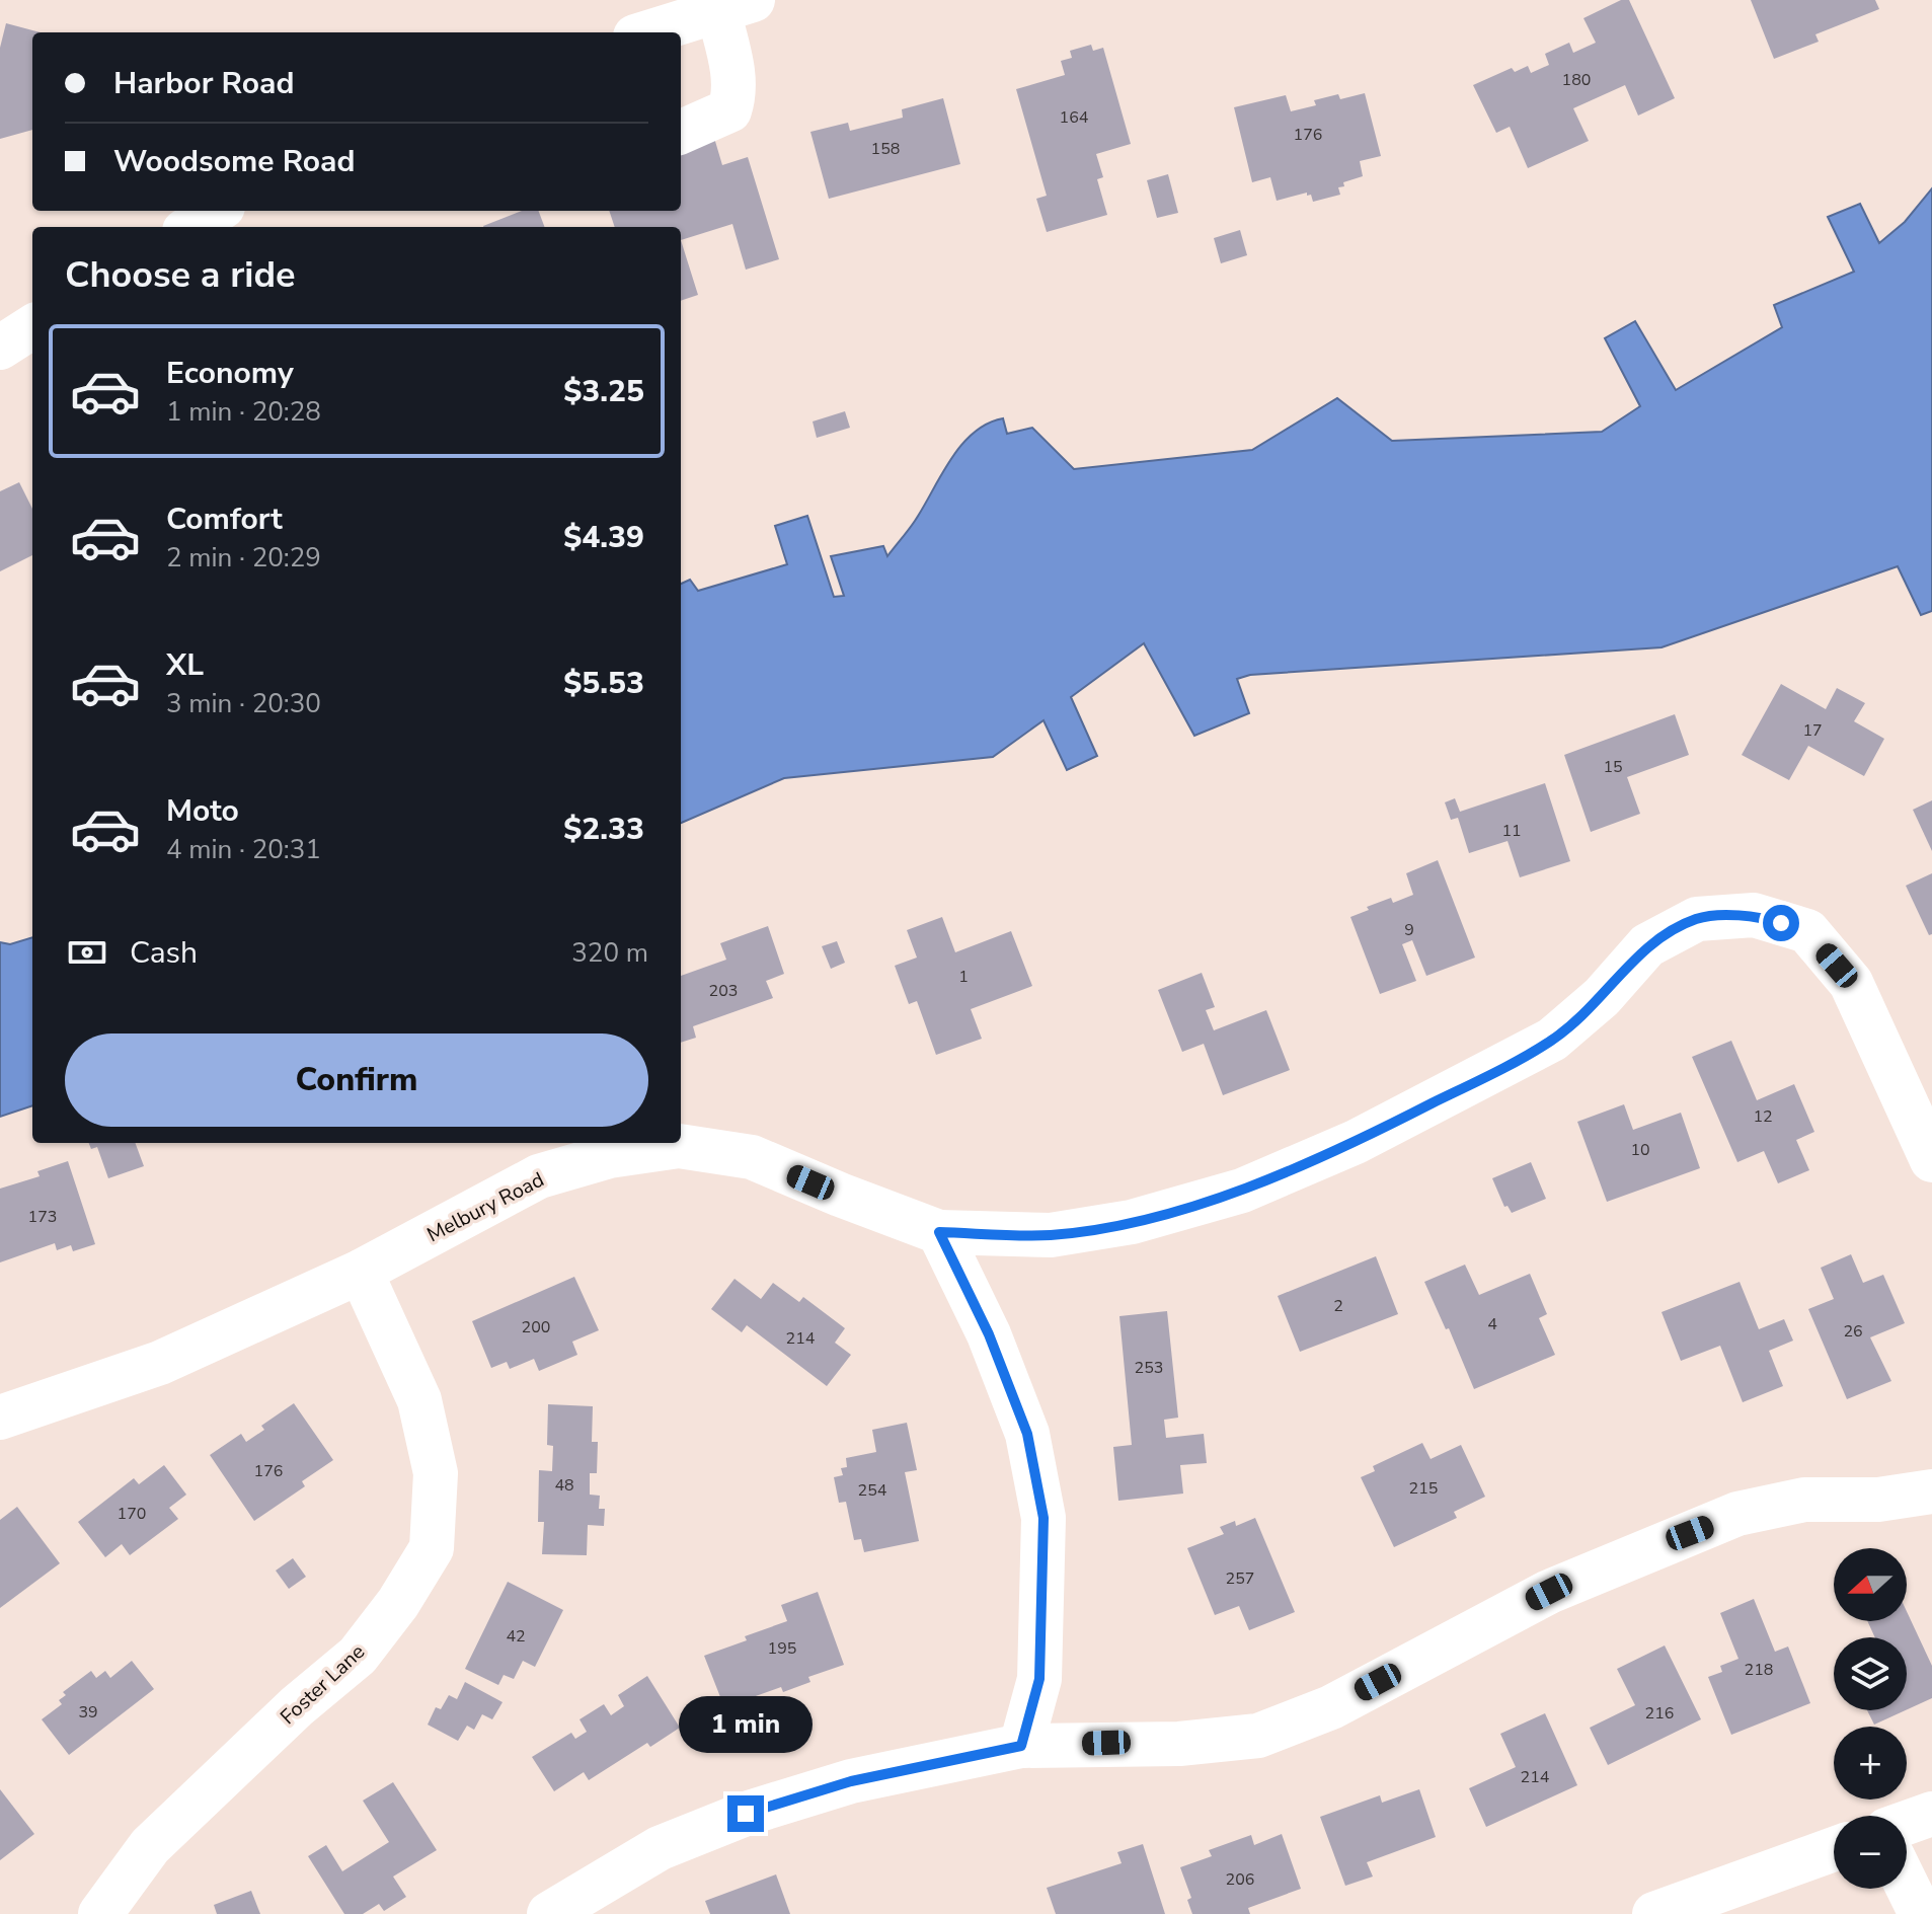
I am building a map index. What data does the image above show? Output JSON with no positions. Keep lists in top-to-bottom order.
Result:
{
  "streets": {
    "street": ["Melbury Road", "Foster Lane"]
  },
  "crossings": [
    ["Melbury Road", "Foster Lane"]
  ],
  "house_numbers": [
    "180",
    "164",
    "176",
    "158",
    "17",
    "15",
    "11",
    "9",
    "1",
    "203",
    "12",
    "10",
    "173",
    "2",
    "4",
    "200",
    "26",
    "214",
    "253",
    "176",
    "48",
    "215",
    "254",
    "170",
    "257",
    "42",
    "195",
    "218",
    "39",
    "216",
    "214",
    "206"
  ],
  "north": "left",
  "page": {
    "banner": ["Harbor Road", "Woodsome Road"],
    "heading": "Choose a ride",
    "list": [
      {
        "name": "Economy",
        "note": "1 min · 20:28",
        "value": "$3.25"
      },
      {
        "name": "Comfort",
        "note": "2 min · 20:29",
        "value": "$4.39"
      },
      {
        "name": "XL",
        "note": "3 min · 20:30",
        "value": "$5.53"
      },
      {
        "name": "Moto",
        "note": "4 min · 20:31",
        "value": "$2.33"
      }
    ],
    "pay": ["Cash", "320 m"],
    "buttons": "Confirm",
    "map_buttons": ["+", "−"],
    "bubble": "1 min"
  }
}
